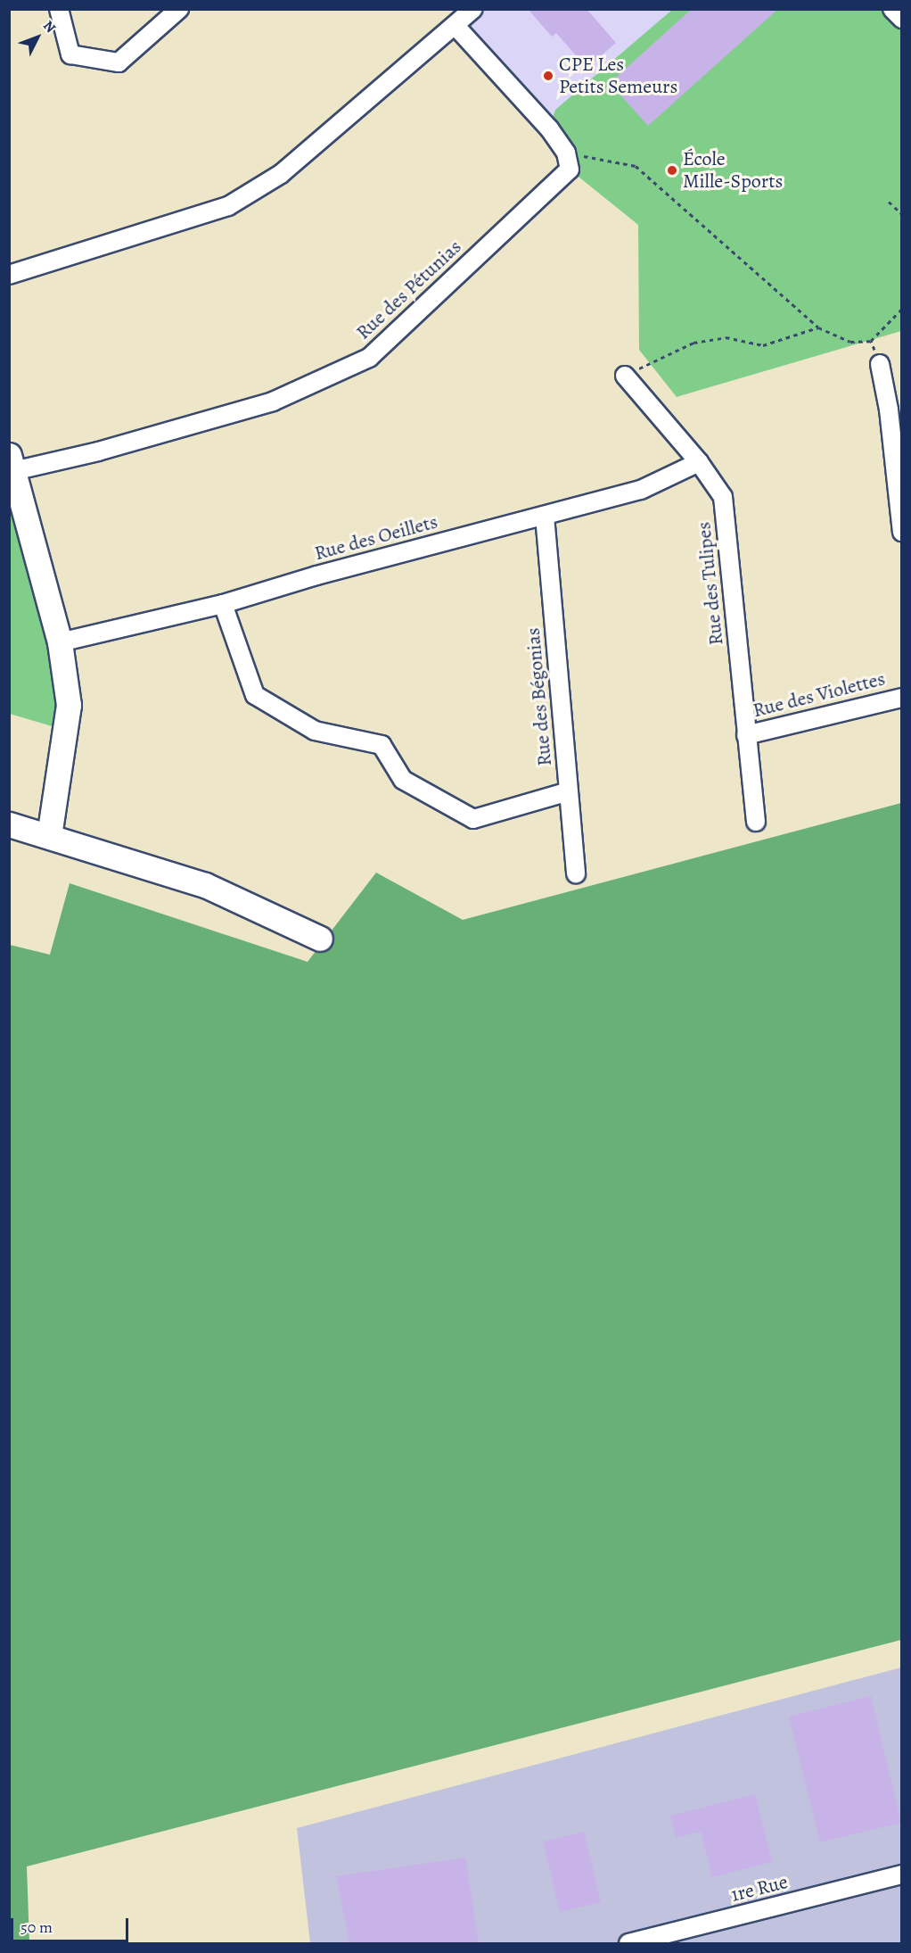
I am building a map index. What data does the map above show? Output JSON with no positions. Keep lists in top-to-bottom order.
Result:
{
  "streets": {
    "street": [
      "Rue des Pétunias",
      "Rue des Oeillets",
      "Rue des Tulipes",
      "Rue des Violettes",
      "Rue des Bégonias",
      "1re Rue"
    ]
  },
  "crossings": [
    ["Rue des Oeillets", "Rue des Tulipes"],
    ["Rue des Oeillets", "Rue des Bégonias"],
    ["Rue des Tulipes", "Rue des Violettes"]
  ],
  "places": ["CPE Les Petits Semeurs", "École Mille-Sports"],
  "scale_bar": "50 m",
  "north": "top right"
}
